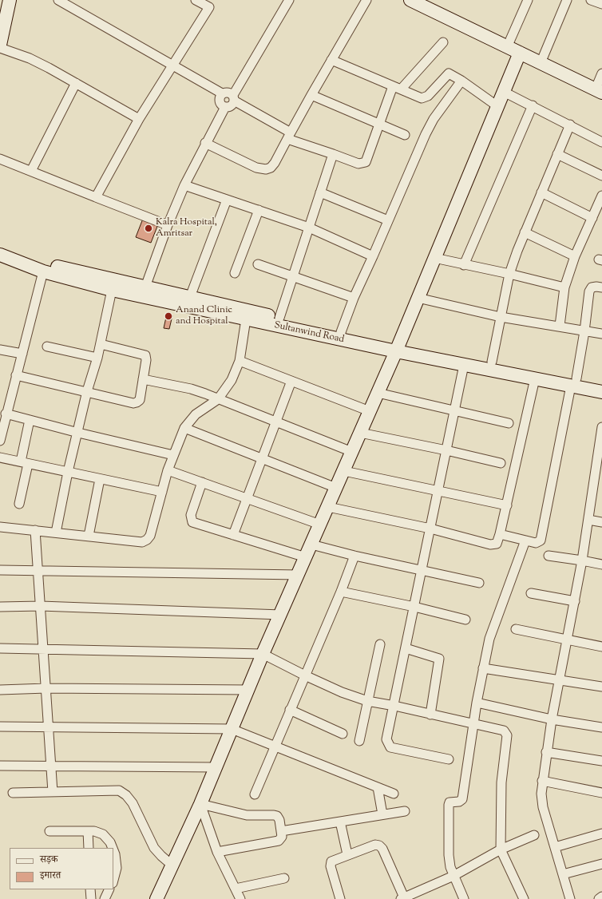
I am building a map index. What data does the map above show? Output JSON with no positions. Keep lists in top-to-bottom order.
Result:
{
  "streets": {
    "main road": ["Sultanwind Road"]
  },
  "places": ["Kalra Hospital, Amritsar", "Anand Clinic and Hospital"],
  "legend": ["सड़क", "इमारत"]
}
